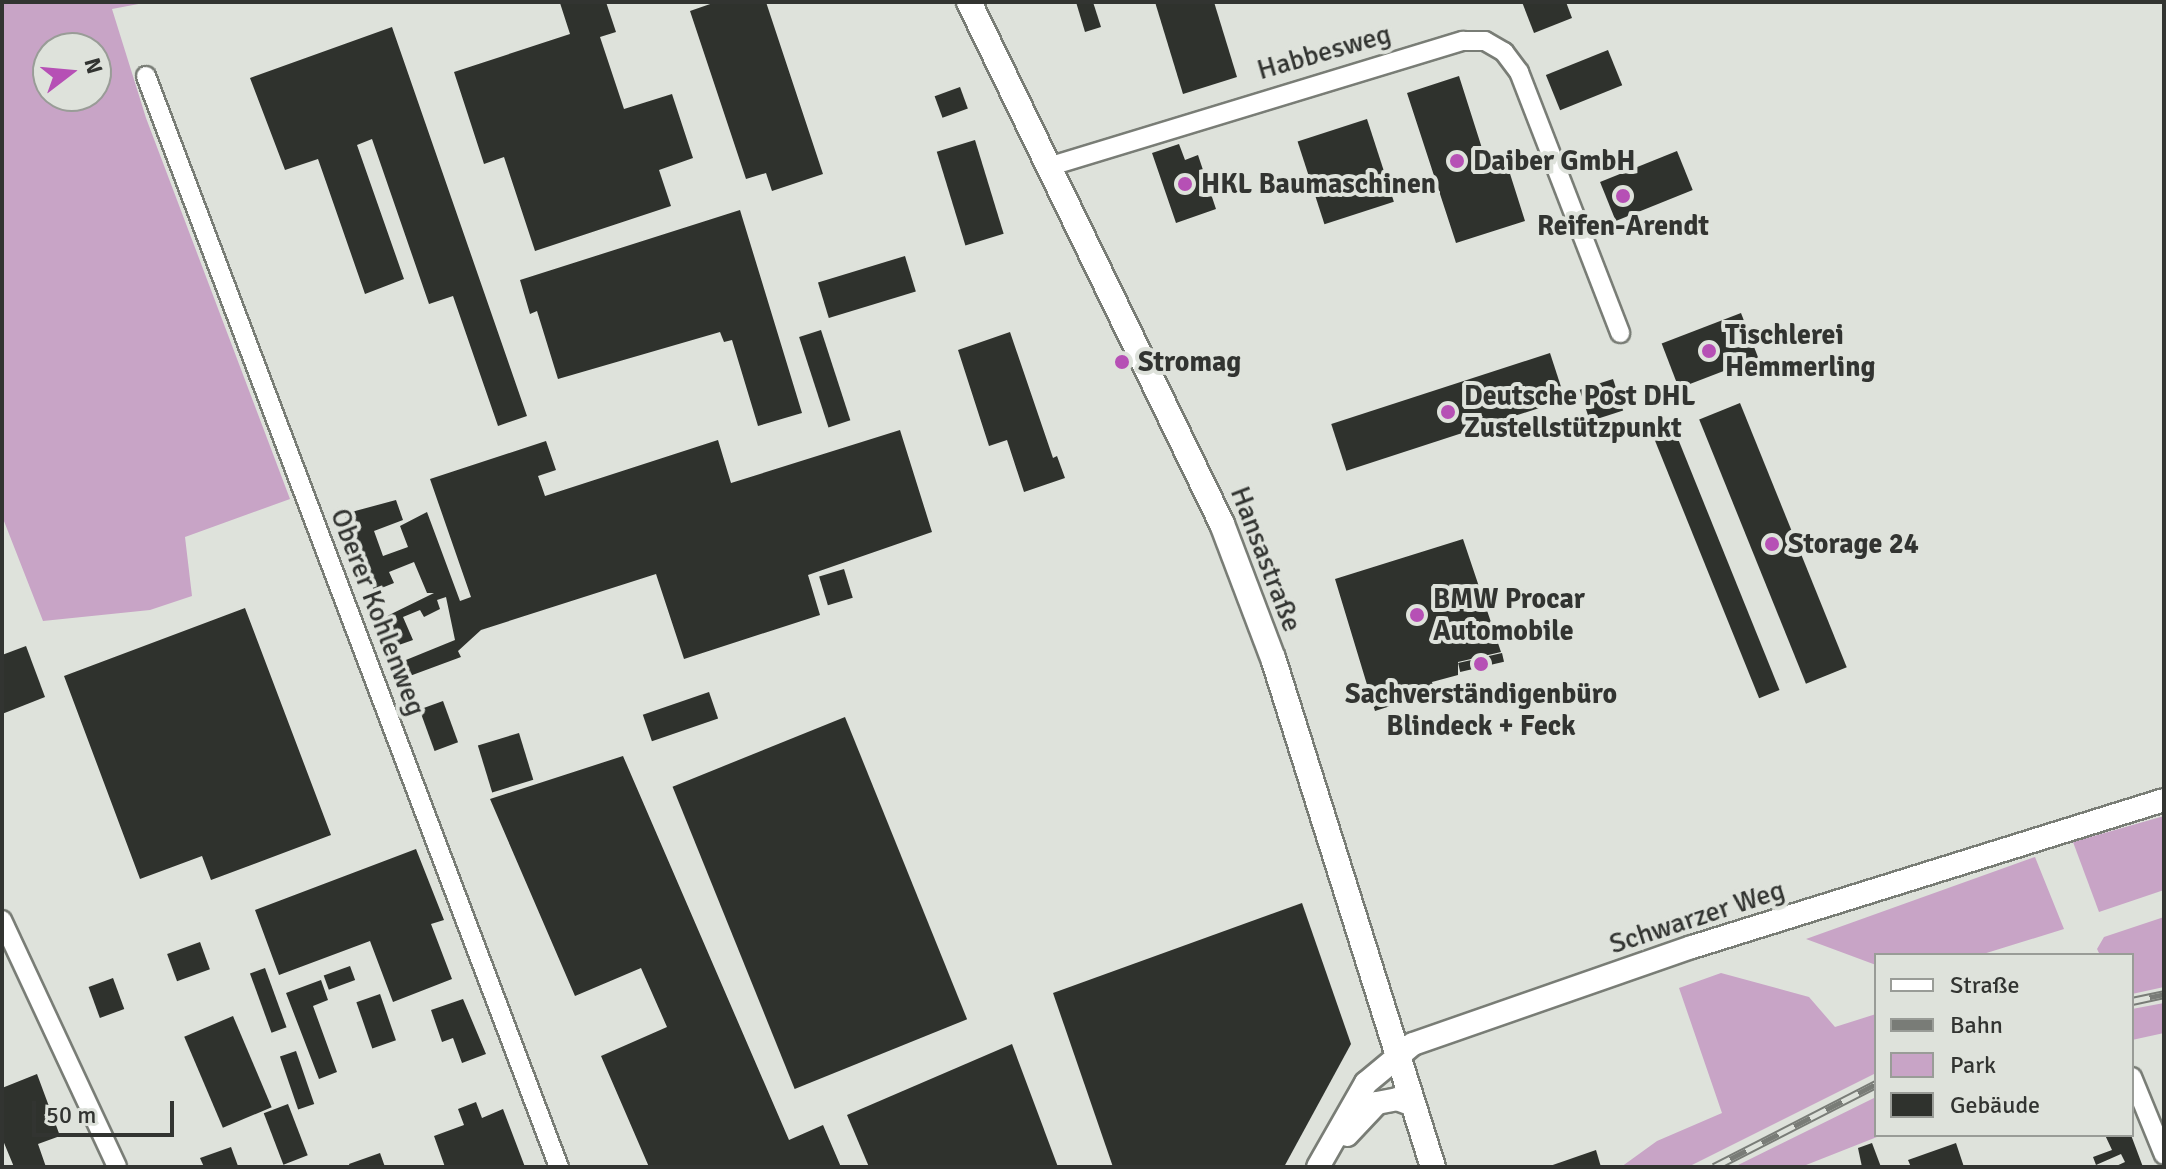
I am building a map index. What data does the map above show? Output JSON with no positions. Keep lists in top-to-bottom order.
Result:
{
  "streets": {
    "main road": ["Hansastraße"],
    "street": ["Habbesweg", "Oberer Kohlenweg", "Schwarzer Weg"]
  },
  "crossings": [
    ["Habbesweg", "Hansastraße"],
    ["Hansastraße", "Schwarzer Weg"]
  ],
  "places": [
    "Daiber GmbH",
    "HKL Baumaschinen",
    "Reifen-Arendt",
    "Tischlerei Hemmerling",
    "Stromag",
    "Deutsche Post DHL Zustellstützpunkt",
    "Storage 24",
    "BMW Procar Automobile",
    "Sachverständigenbüro Blindeck + Feck"
  ],
  "legend": [
    "Straße",
    "Bahn",
    "Park",
    "Gebäude"
  ],
  "scale_bar": "50 m",
  "north": "right"
}
